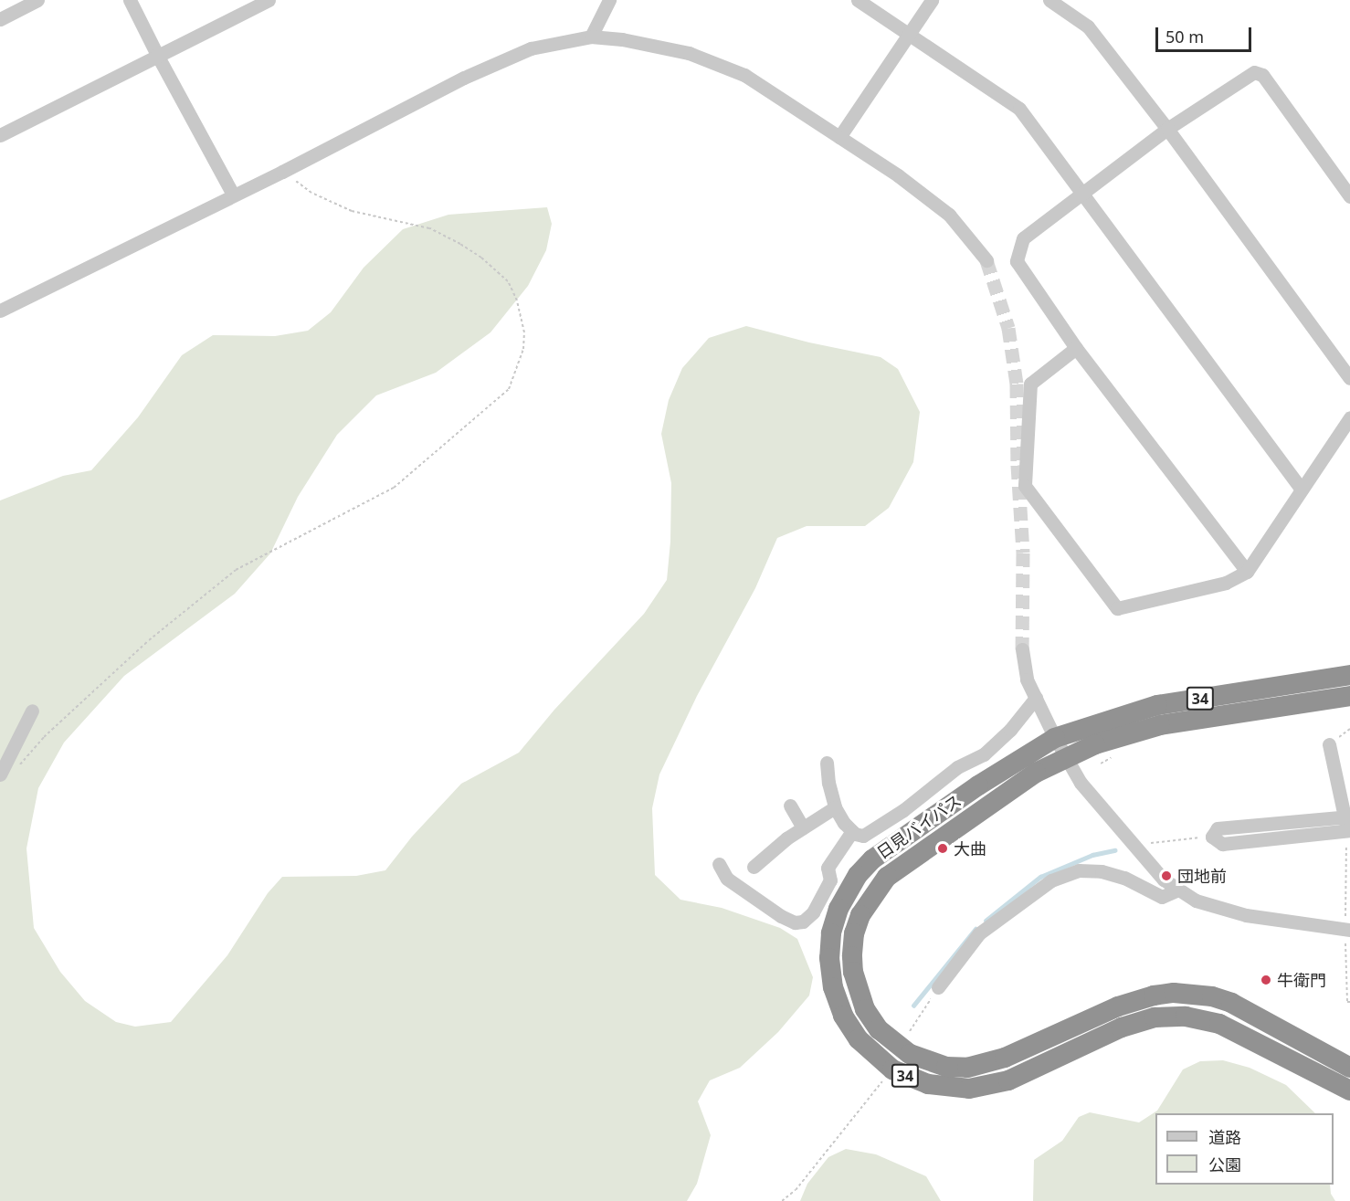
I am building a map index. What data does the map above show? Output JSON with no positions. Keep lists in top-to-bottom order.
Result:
{
  "streets": {
    "highway": ["34", "日見バイパス"]
  },
  "places": ["大曲", "団地前", "牛衛門"],
  "legend": ["道路", "公園"],
  "scale_bar": "50 m"
}
